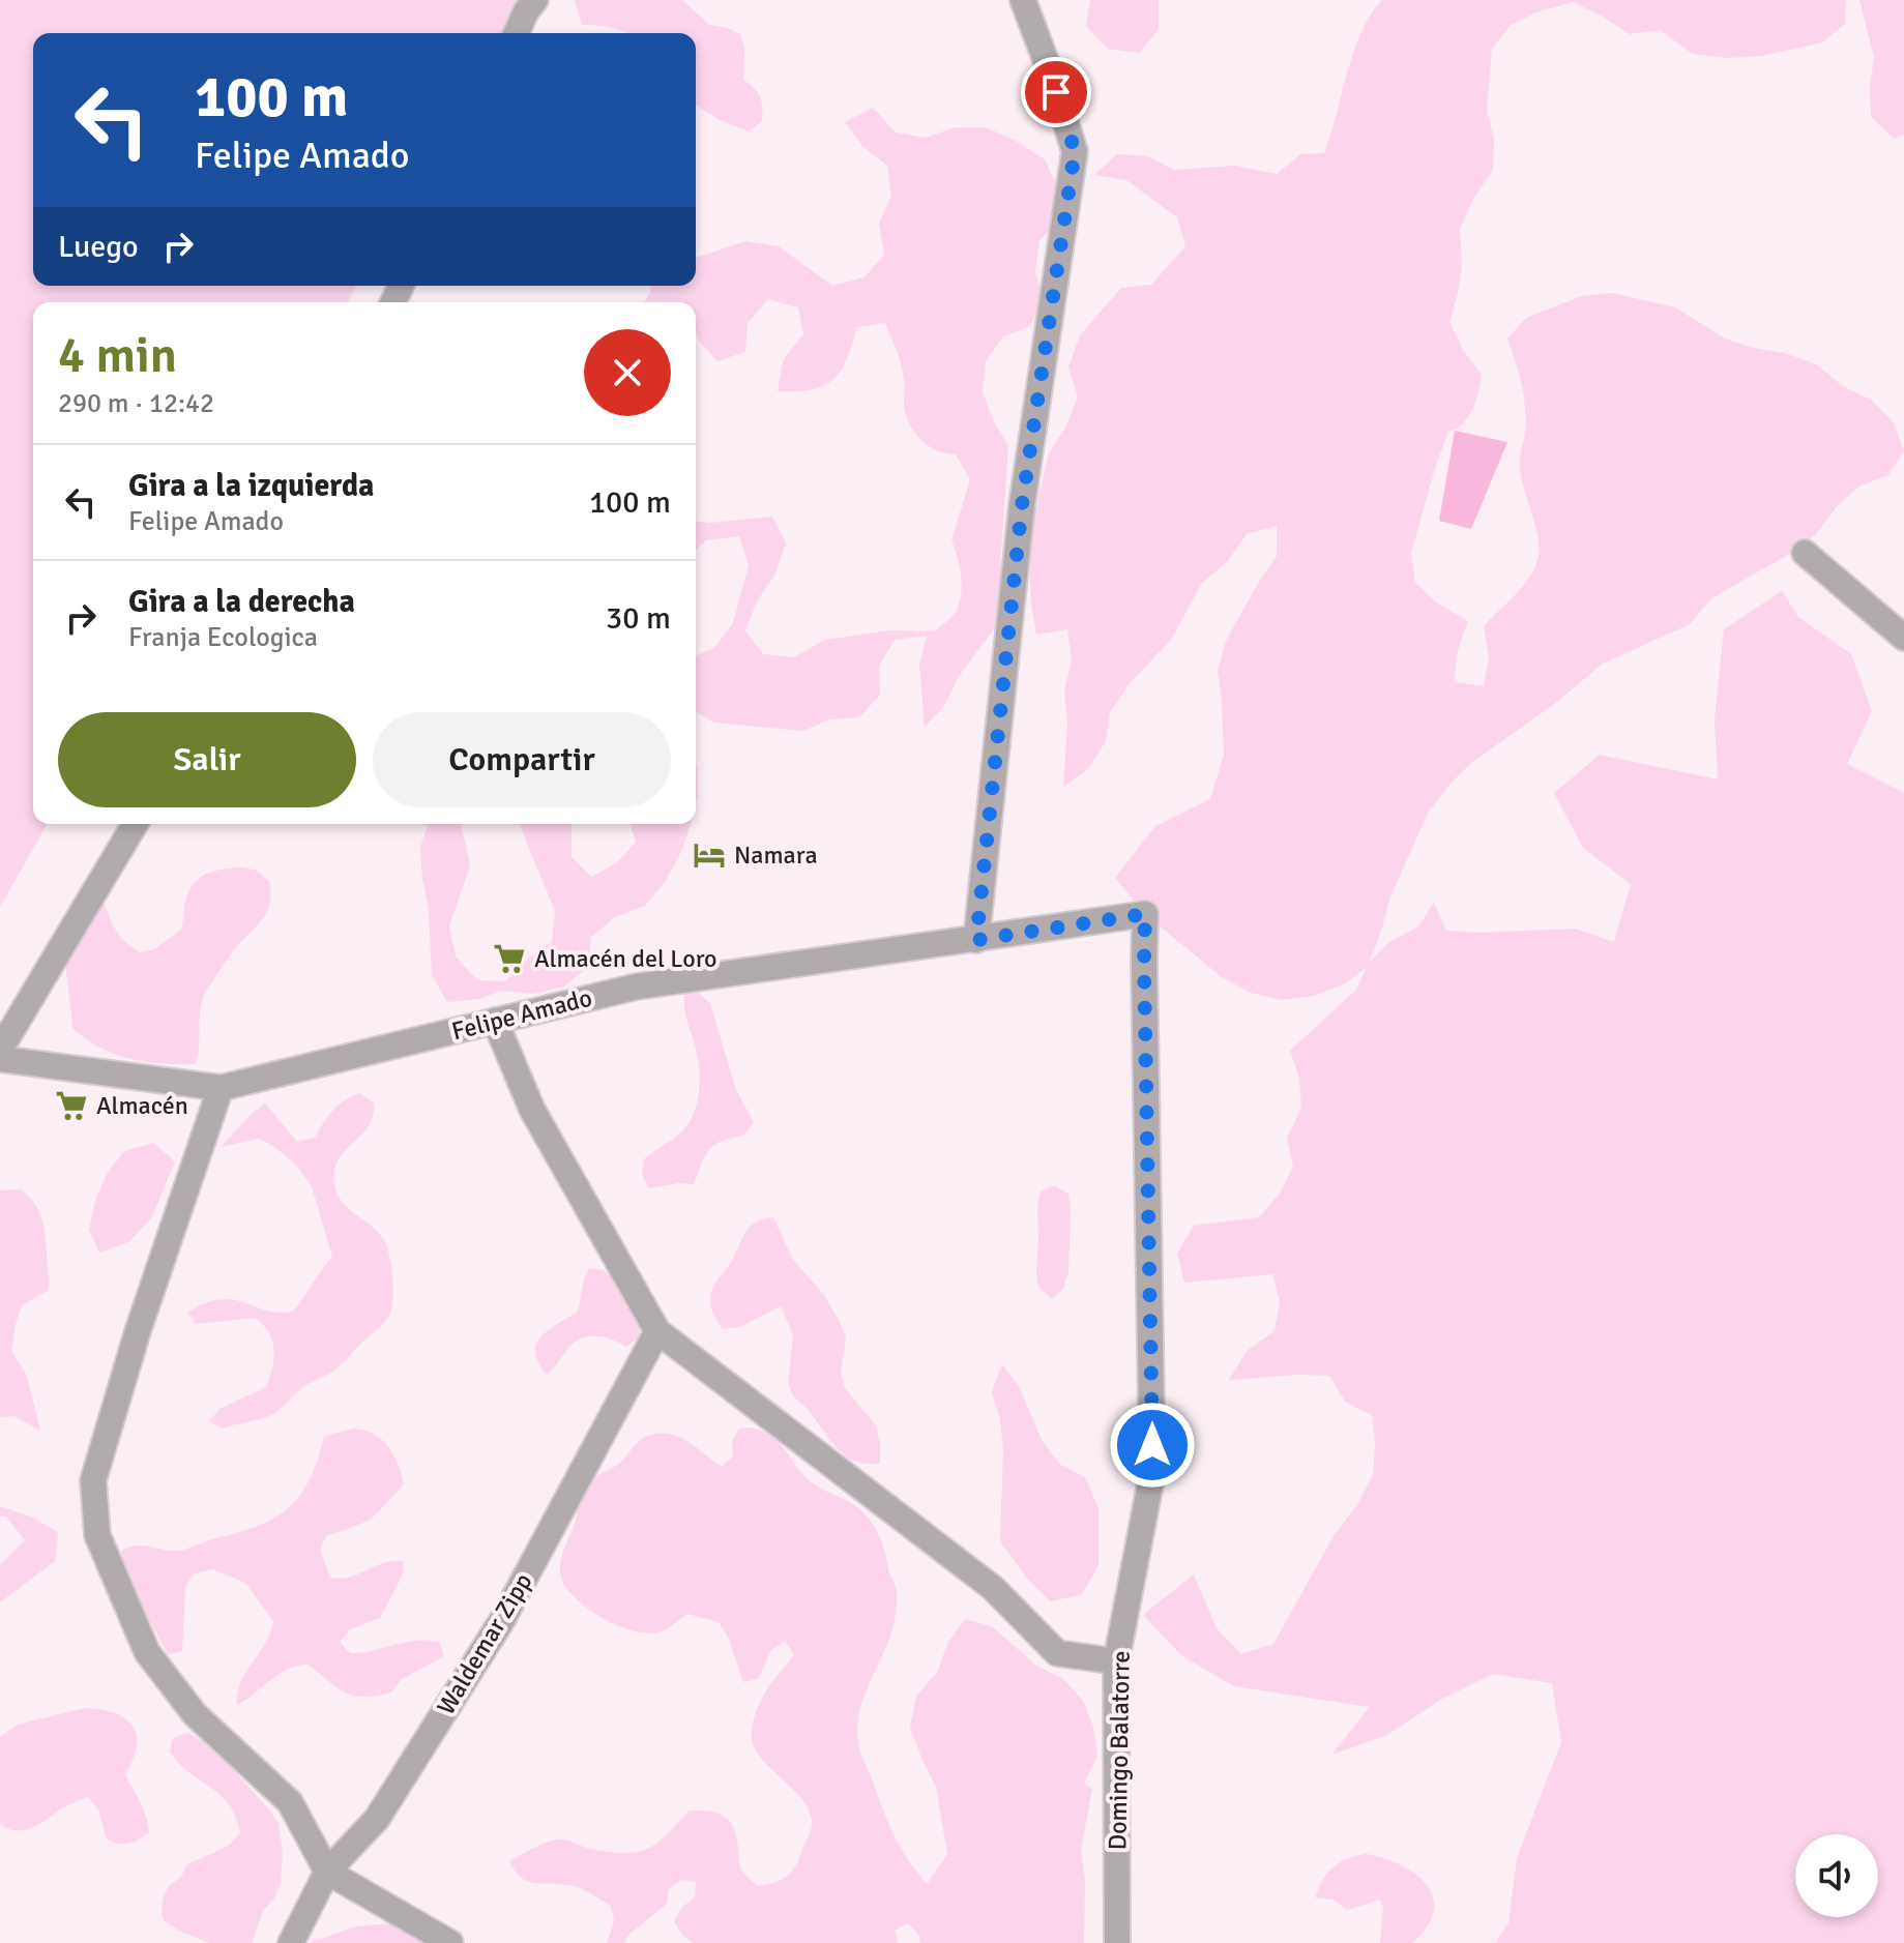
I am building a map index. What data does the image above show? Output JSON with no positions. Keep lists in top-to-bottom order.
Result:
{
  "streets": {
    "street": ["Felipe Amado", "Waldemar Zipp", "Domingo Balatorre"]
  },
  "crossings": [
    ["Felipe Amado", "Domingo Balatorre"]
  ],
  "places": {
    "hotel": ["Namara"],
    "supermarket": ["Almacén del Loro", "Almacén"]
  },
  "page": {
    "turn": ["100 m", "Felipe Amado"],
    "then": "Luego",
    "heading": ["4 min", "290 m · 12:42"],
    "list": [
      {
        "name": "Gira a la izquierda",
        "note": "Felipe Amado",
        "value": "100 m"
      },
      {
        "name": "Gira a la derecha",
        "note": "Franja Ecologica",
        "value": "30 m"
      }
    ],
    "buttons": ["Salir", "Compartir"]
  }
}
